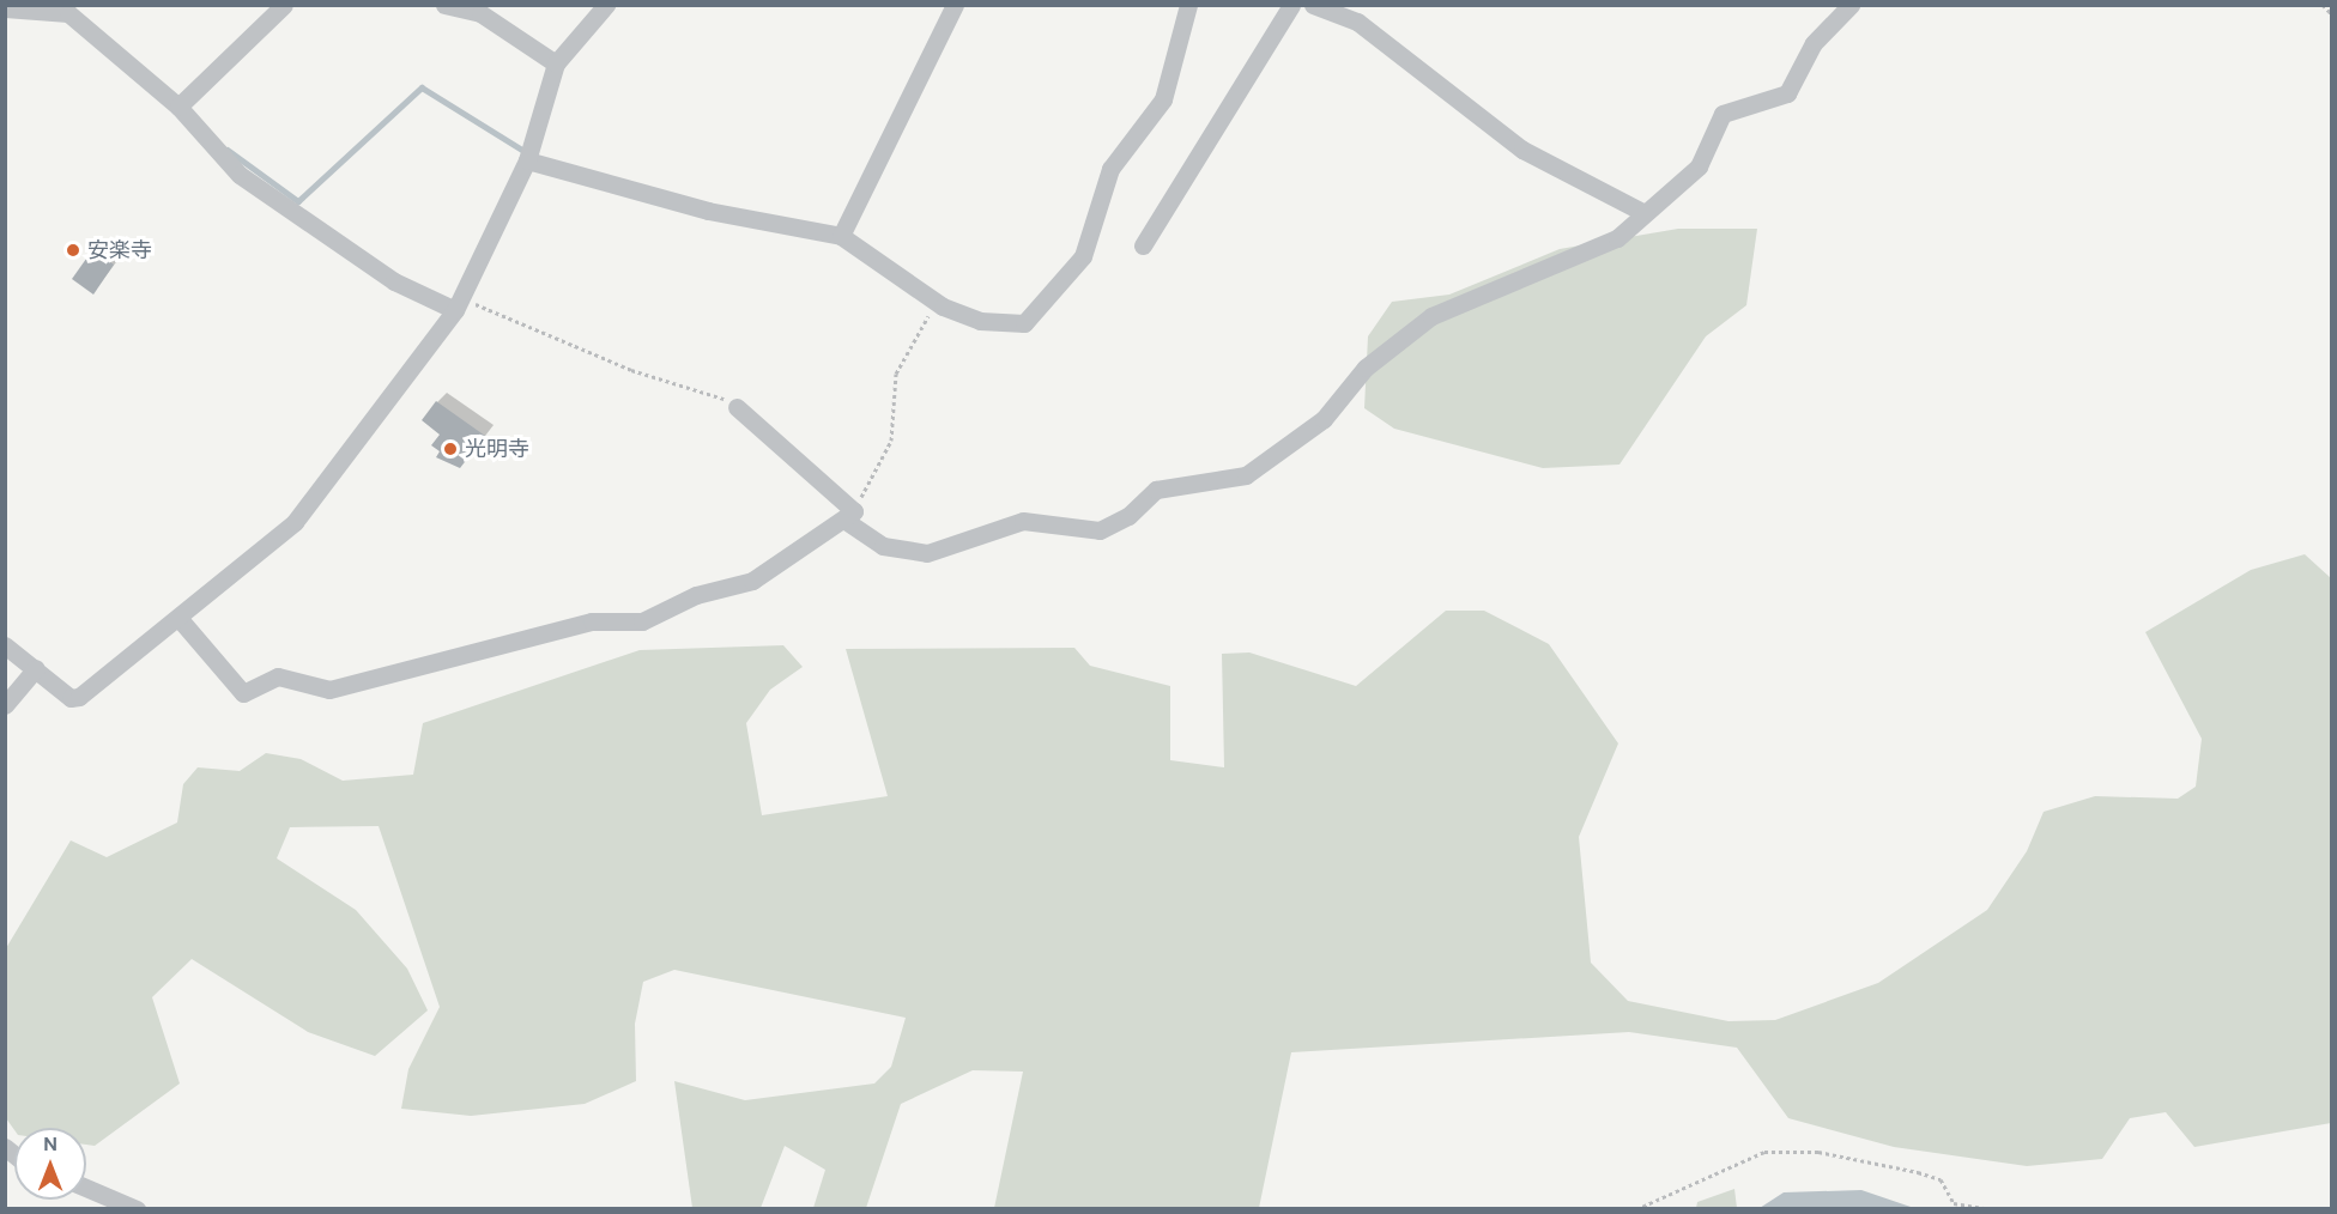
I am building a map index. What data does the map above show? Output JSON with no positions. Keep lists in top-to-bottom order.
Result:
{
  "places": ["安楽寺", "光明寺"],
  "north": "top"
}
